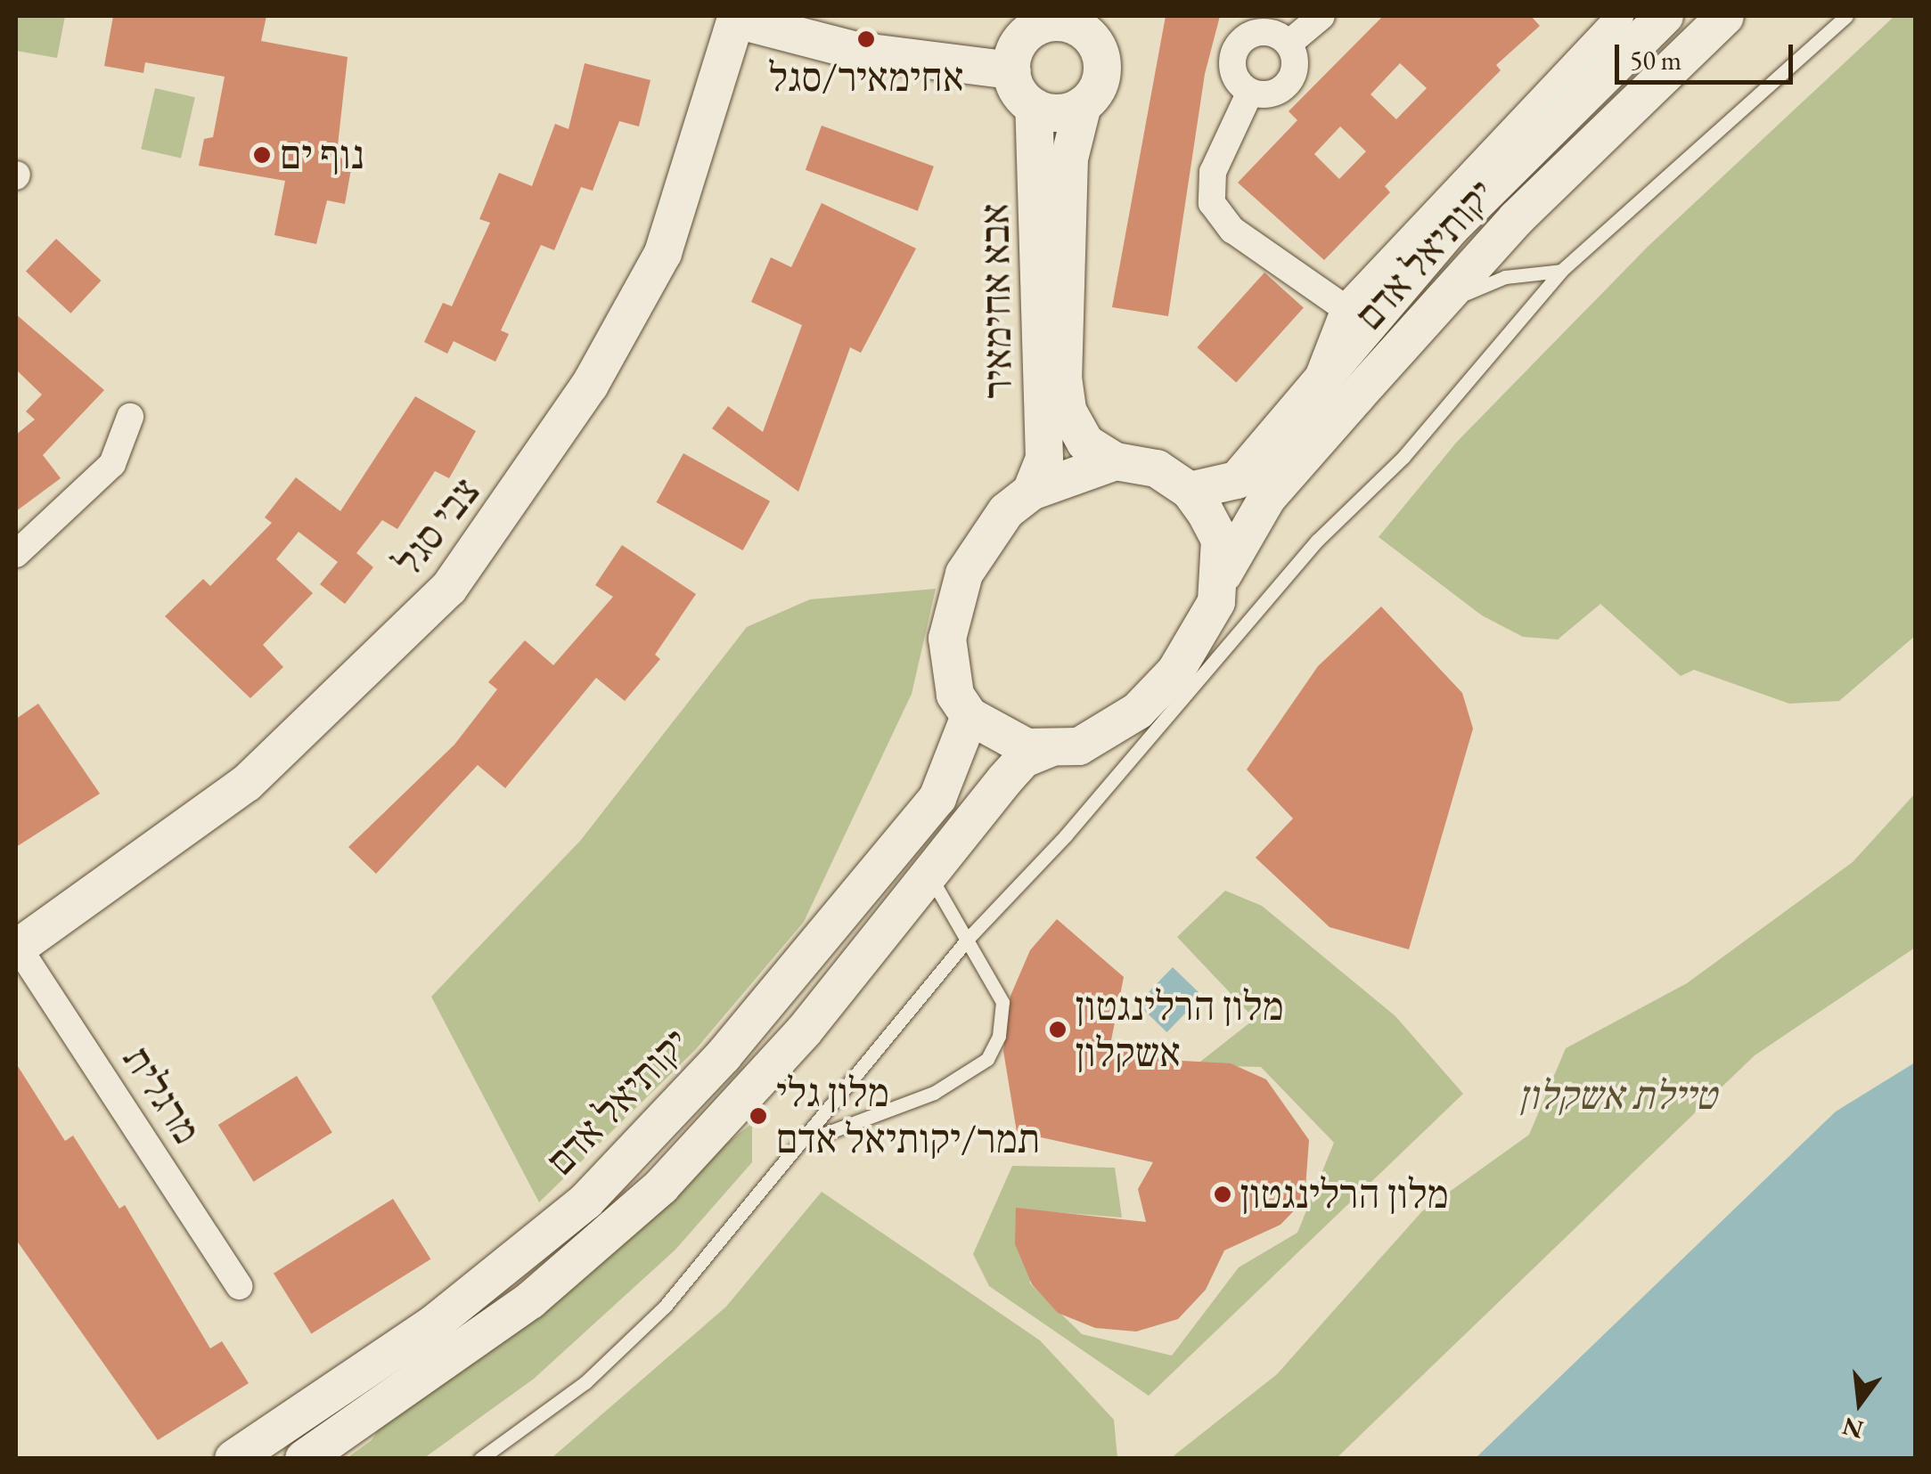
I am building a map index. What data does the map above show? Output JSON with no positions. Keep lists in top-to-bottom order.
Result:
{
  "streets": {
    "main road": ["יקותיאל אדם", "אבא אחימאיר", "צבי סגל"],
    "street": ["מרגלית"]
  },
  "crossings": [
    ["יקותיאל אדם", "אבא אחימאיר"],
    ["צבי סגל", "מרגלית"]
  ],
  "parks": ["טיילת אשקלון"],
  "places": [
    "אחימאיר/סגל",
    "נוף ים",
    "מלון הרלינגטון אשקלון",
    "מלון גלי תמר/יקותיאל אדם",
    "מלון הרלינגטון"
  ],
  "scale_bar": "50 m",
  "north": "bottom"
}
